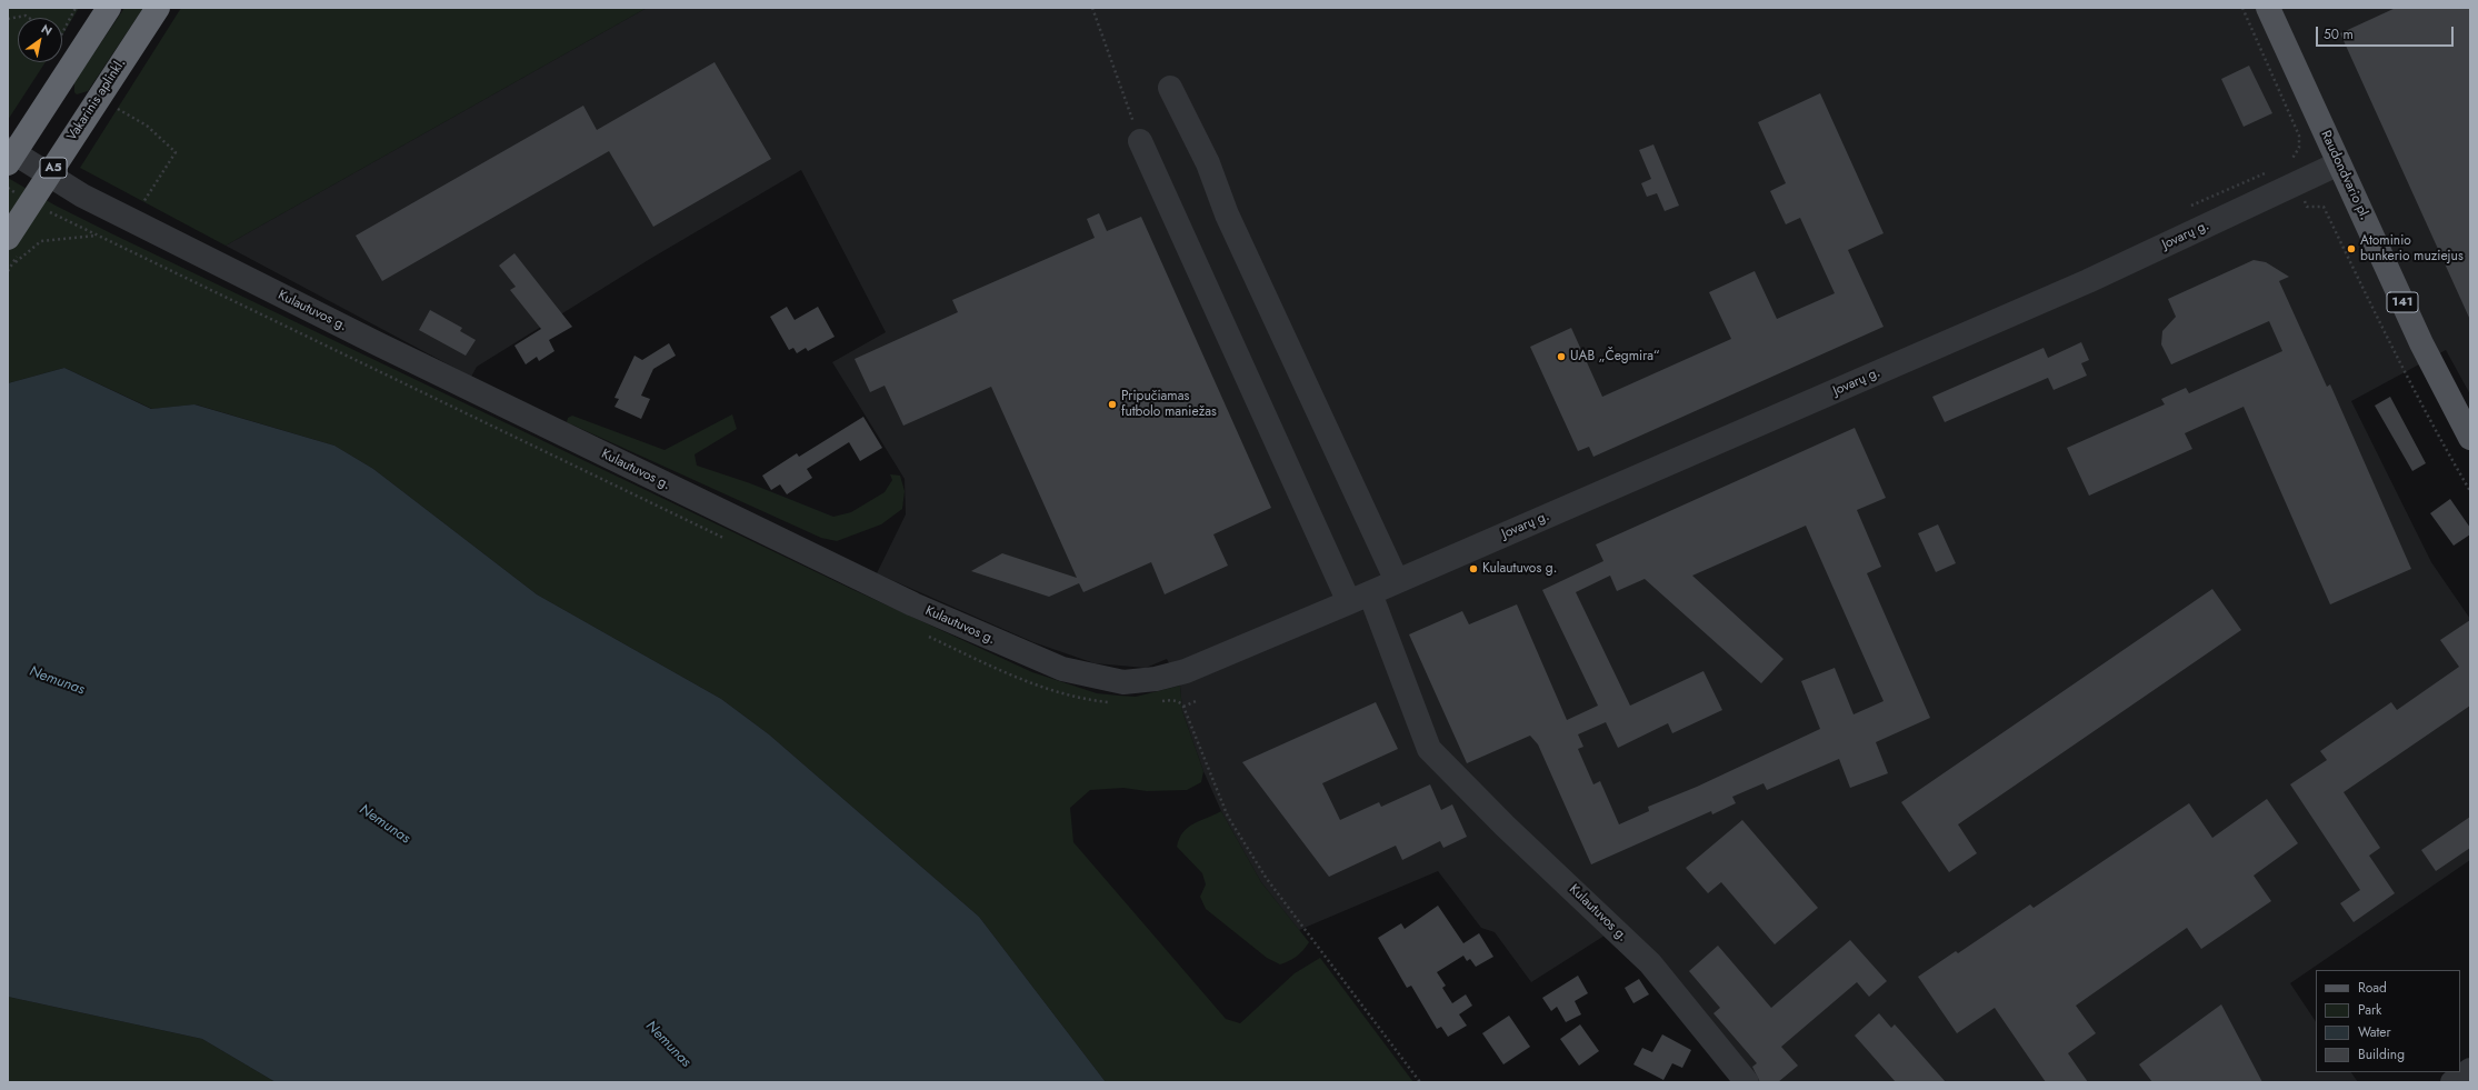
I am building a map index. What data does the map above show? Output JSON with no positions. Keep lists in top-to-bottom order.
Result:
{
  "streets": {
    "highway": ["Vakarinis aplinkl.", "A5"],
    "main road": ["Raudondvario pl.", "141"],
    "street": ["Jovarų g.", "Kulautuvos g."]
  },
  "crossings": [
    ["Raudondvario pl.", "Jovarų g."],
    ["Jovarų g.", "Kulautuvos g."]
  ],
  "water": ["Nemunas"],
  "places": [
    "Atominio bunkerio muziejus",
    "UAB „Čegmira“",
    "Pripučiamas futbolo maniežas",
    "Kulautuvos g."
  ],
  "legend": [
    "Road",
    "Park",
    "Water",
    "Building"
  ],
  "scale_bar": "50 m",
  "north": "top right"
}
